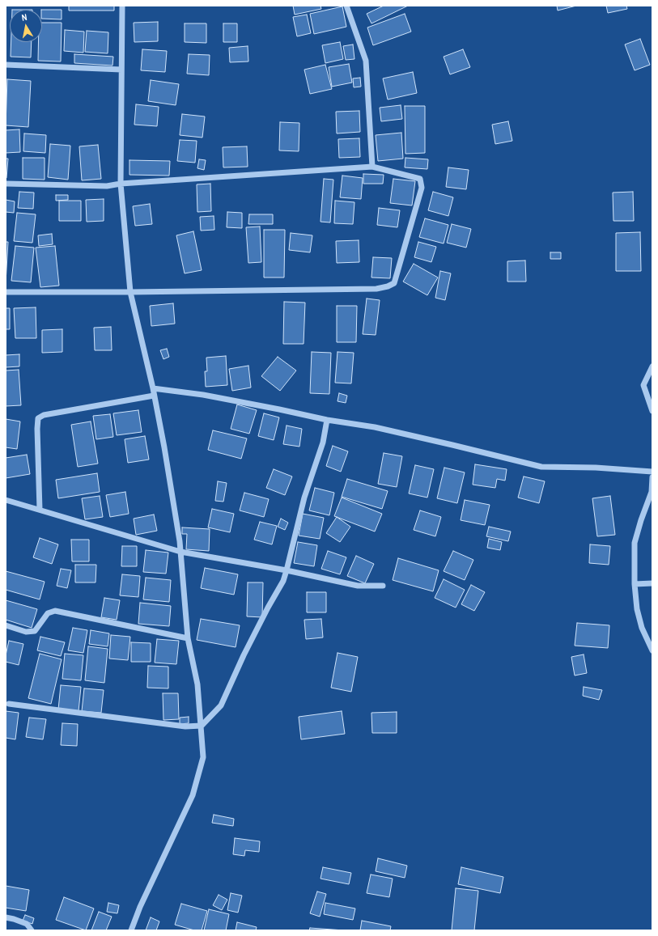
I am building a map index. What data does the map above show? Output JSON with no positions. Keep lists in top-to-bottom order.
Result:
{
  "north": "top"
}
